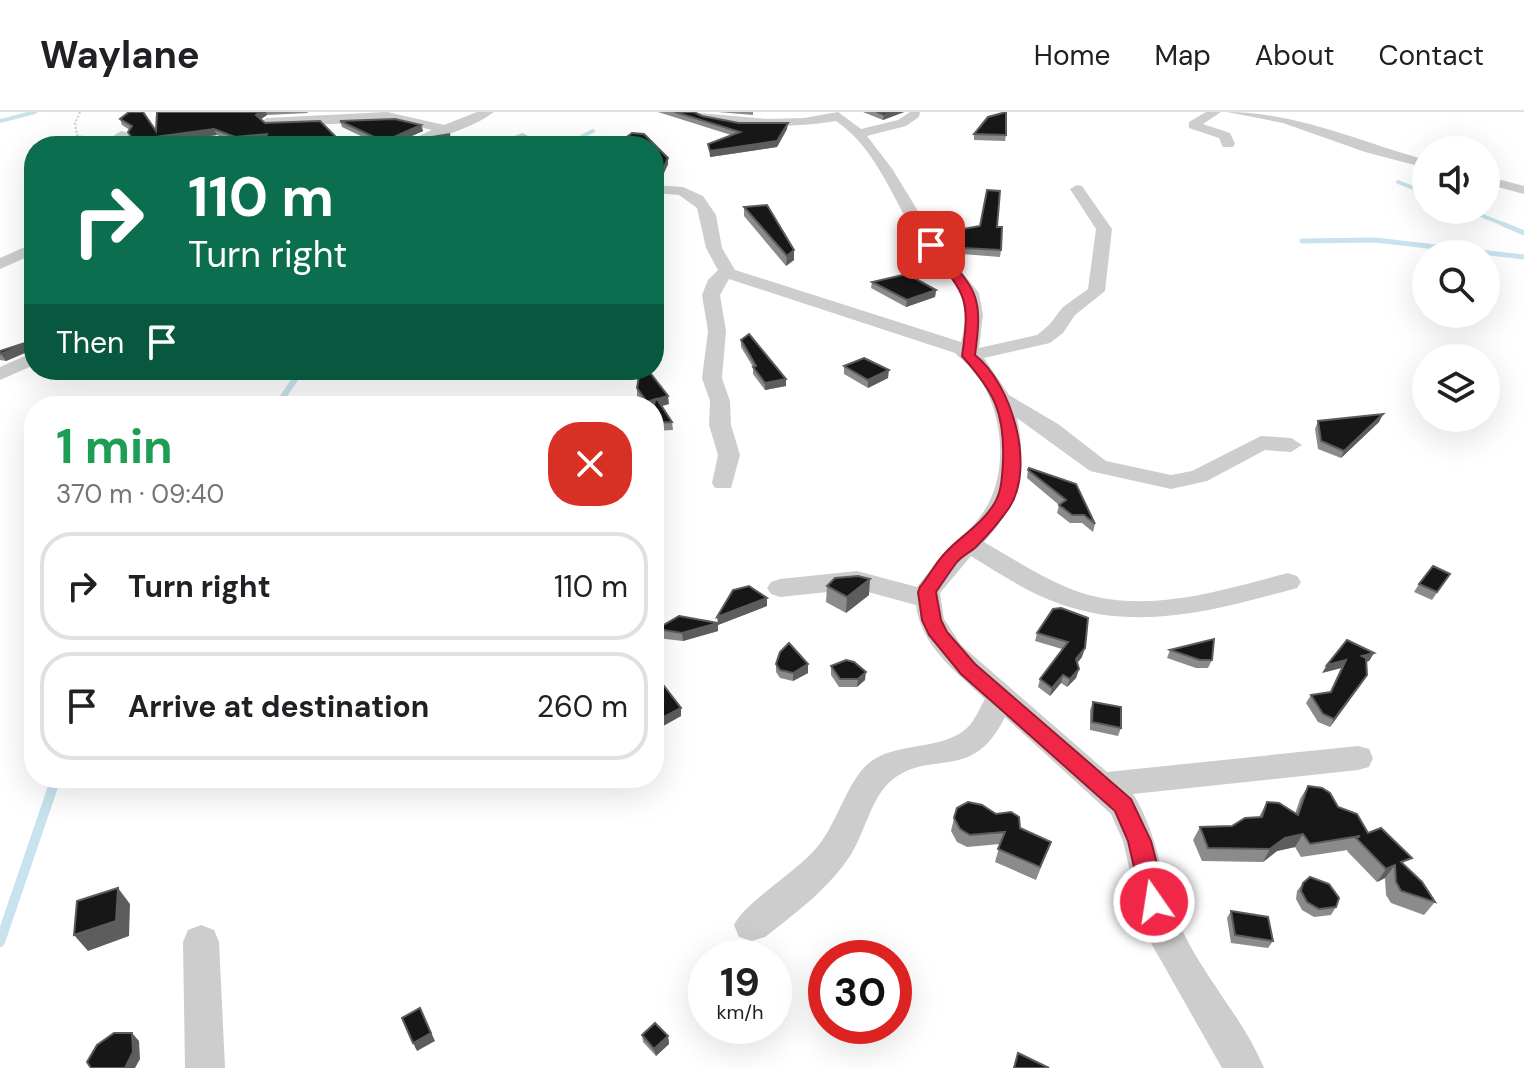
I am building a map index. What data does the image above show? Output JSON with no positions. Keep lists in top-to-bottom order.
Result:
{
  "page": {
    "header": "Waylane",
    "nav": [
      "Home",
      "Map",
      "About",
      "Contact"
    ],
    "turn": ["110 m", "Turn right"],
    "then": "Then",
    "heading": ["1 min", "370 m · 09:40"],
    "list": [
      {
        "name": "Turn right",
        "value": "110 m"
      },
      {
        "name": "Arrive at destination",
        "value": "260 m"
      }
    ],
    "speed": "19 km/h",
    "limit": "30"
  }
}
